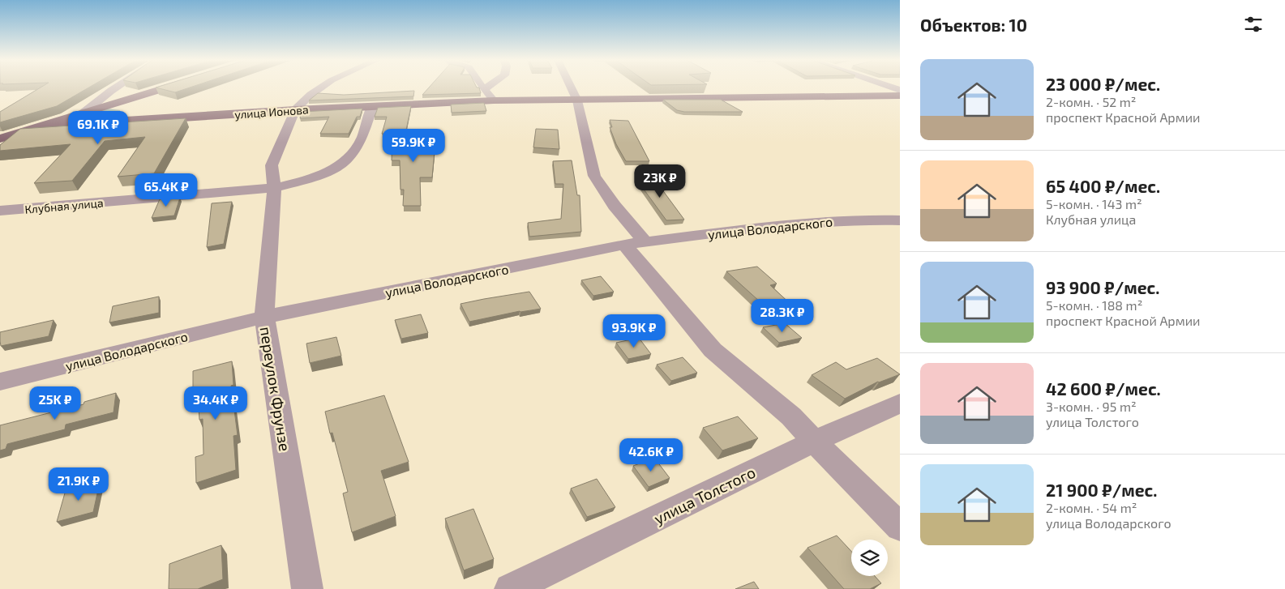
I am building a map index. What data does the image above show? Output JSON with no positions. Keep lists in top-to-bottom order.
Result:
{
  "streets": {
    "main road": ["улица Ионова"],
    "street": [
      "Клубная улица",
      "улица Володарского",
      "переулок Фрунзе",
      "улица Толстого"
    ]
  },
  "crossings": [
    ["улица Ионова", "переулок Фрунзе"],
    ["Клубная улица", "переулок Фрунзе"],
    ["улица Володарского", "переулок Фрунзе"]
  ],
  "page": {
    "heading": "Объектов: 10",
    "list": [
      {
        "name": "23 000 ₽/мес.",
        "note": "2-комн. · 52 m² · проспект Красной Армии"
      },
      {
        "name": "65 400 ₽/мес.",
        "note": "5-комн. · 143 m² · Клубная улица"
      },
      {
        "name": "93 900 ₽/мес.",
        "note": "5-комн. · 188 m² · проспект Красной Армии"
      },
      {
        "name": "42 600 ₽/мес.",
        "note": "3-комн. · 95 m² · улица Толстого"
      },
      {
        "name": "21 900 ₽/мес.",
        "note": "2-комн. · 54 m² · улица Володарского"
      }
    ],
    "price": [
      "69.1K ₽",
      "59.9K ₽",
      "23K ₽",
      "65.4K ₽",
      "28.3K ₽",
      "93.9K ₽",
      "25K ₽",
      "34.4K ₽",
      "42.6K ₽",
      "21.9K ₽"
    ]
  }
}
